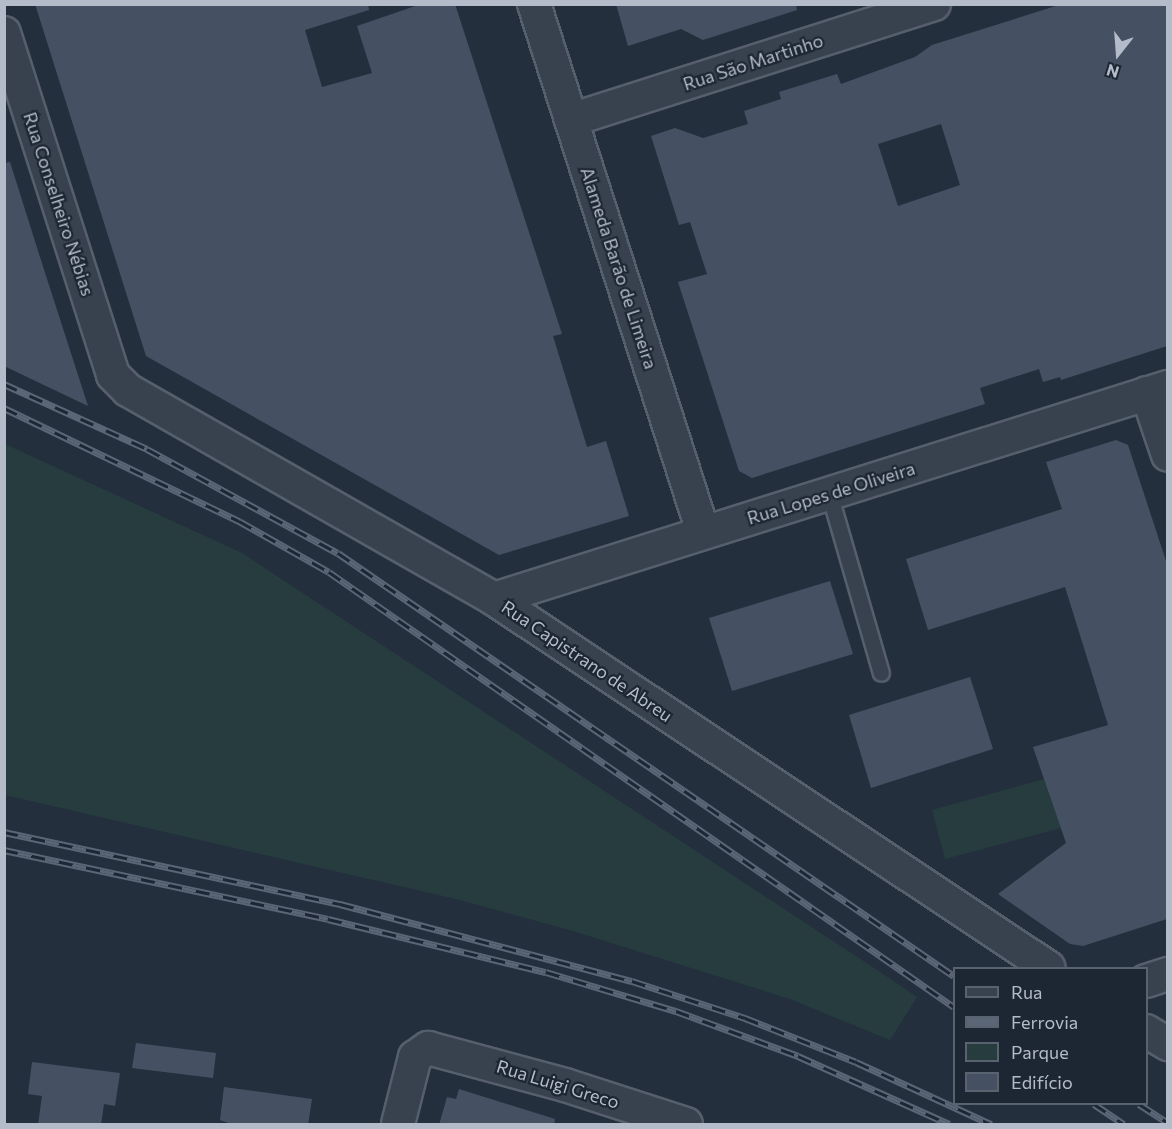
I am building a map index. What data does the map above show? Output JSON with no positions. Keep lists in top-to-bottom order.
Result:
{
  "streets": {
    "street": [
      "Rua São Martinho",
      "Rua Conselheiro Nébias",
      "Alameda Barão de Limeira",
      "Rua Lopes de Oliveira",
      "Rua Capistrano de Abreu",
      "Rua Luigi Greco"
    ]
  },
  "crossings": [
    ["Rua São Martinho", "Alameda Barão de Limeira"],
    ["Rua Conselheiro Nébias", "Rua Capistrano de Abreu"],
    ["Alameda Barão de Limeira", "Rua Lopes de Oliveira"],
    ["Rua Lopes de Oliveira", "Rua Capistrano de Abreu"]
  ],
  "legend": [
    "Rua",
    "Ferrovia",
    "Parque",
    "Edifício"
  ],
  "north": "bottom"
}
